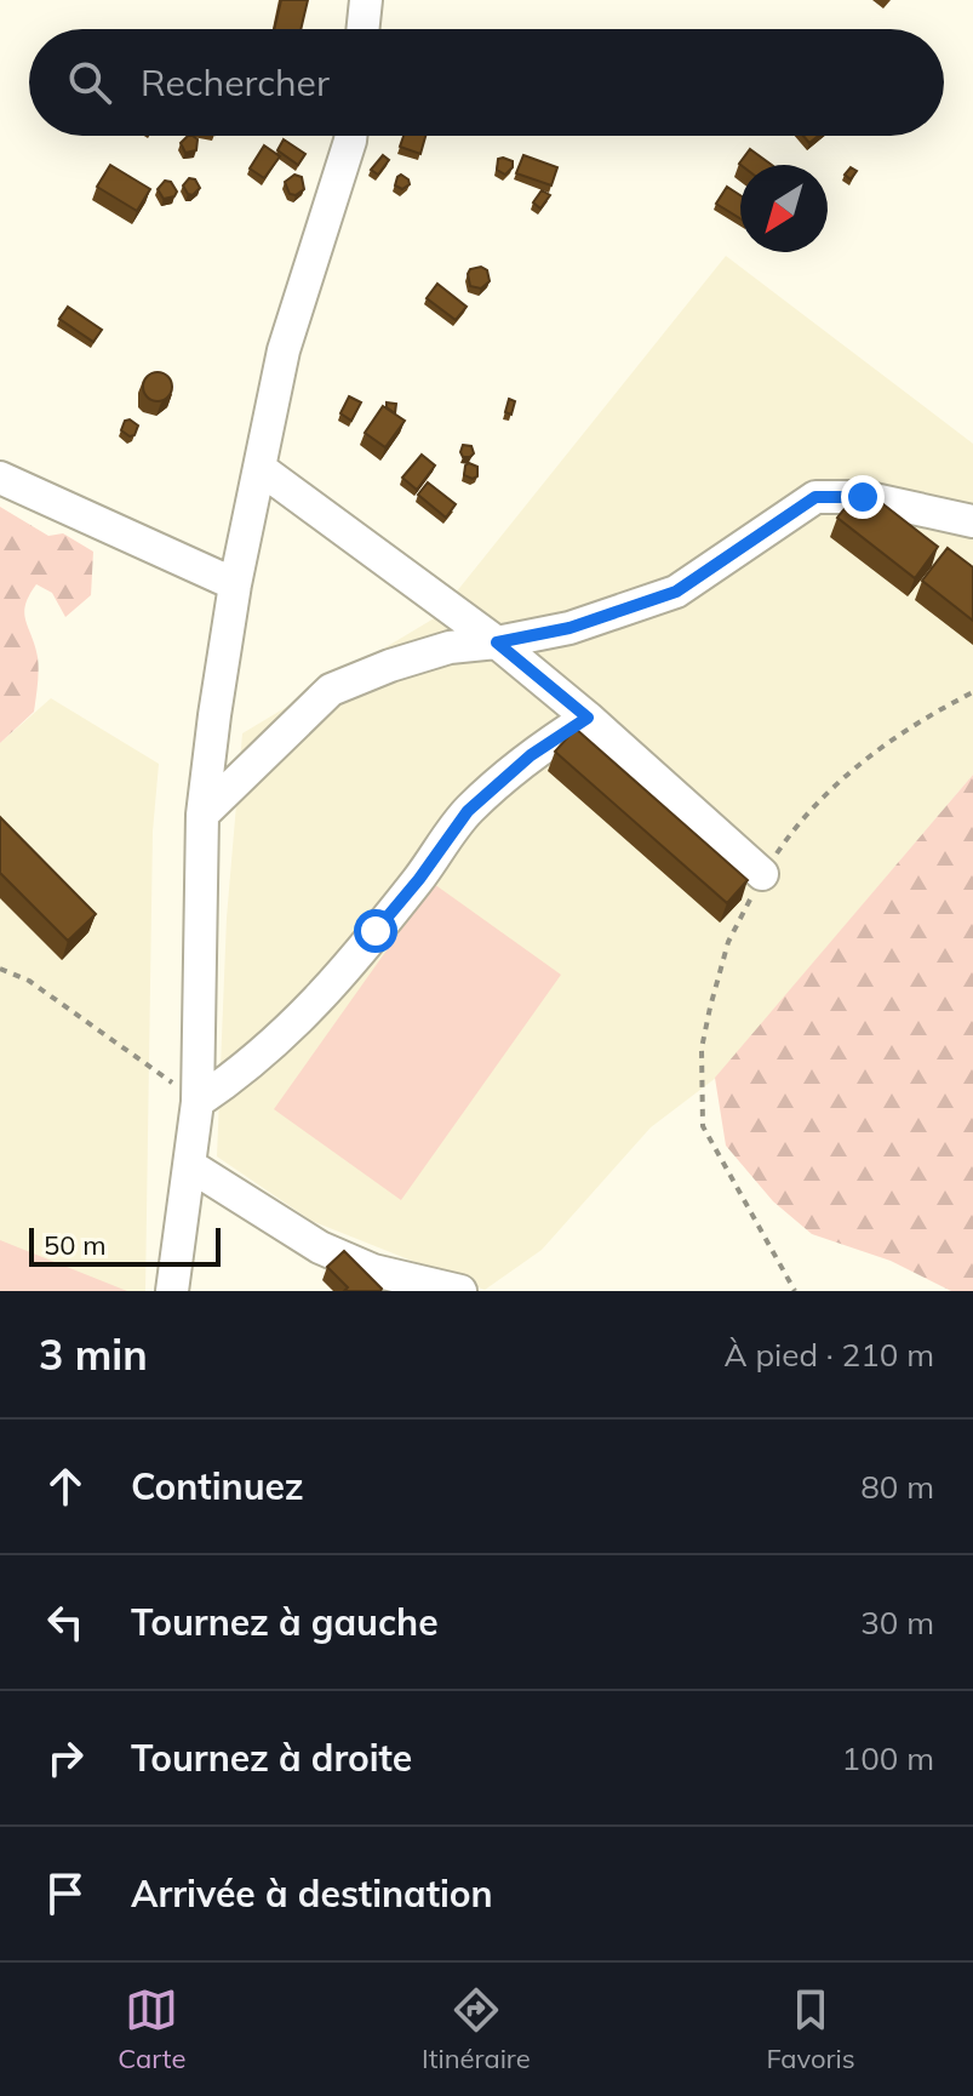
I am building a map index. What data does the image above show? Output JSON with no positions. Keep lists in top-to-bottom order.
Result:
{
  "scale_bar": "50 m",
  "north": "bottom left",
  "page": {
    "search": "Rechercher",
    "scale": "50 m",
    "heading": ["3 min", "À pied · 210 m"],
    "list": [
      ["Continuez", "80 m"],
      ["Tournez à gauche", "30 m"],
      ["Tournez à droite", "100 m"],
      "Arrivée à destination"
    ],
    "nav": ["Carte", "Itinéraire", "Favoris"]
  }
}
